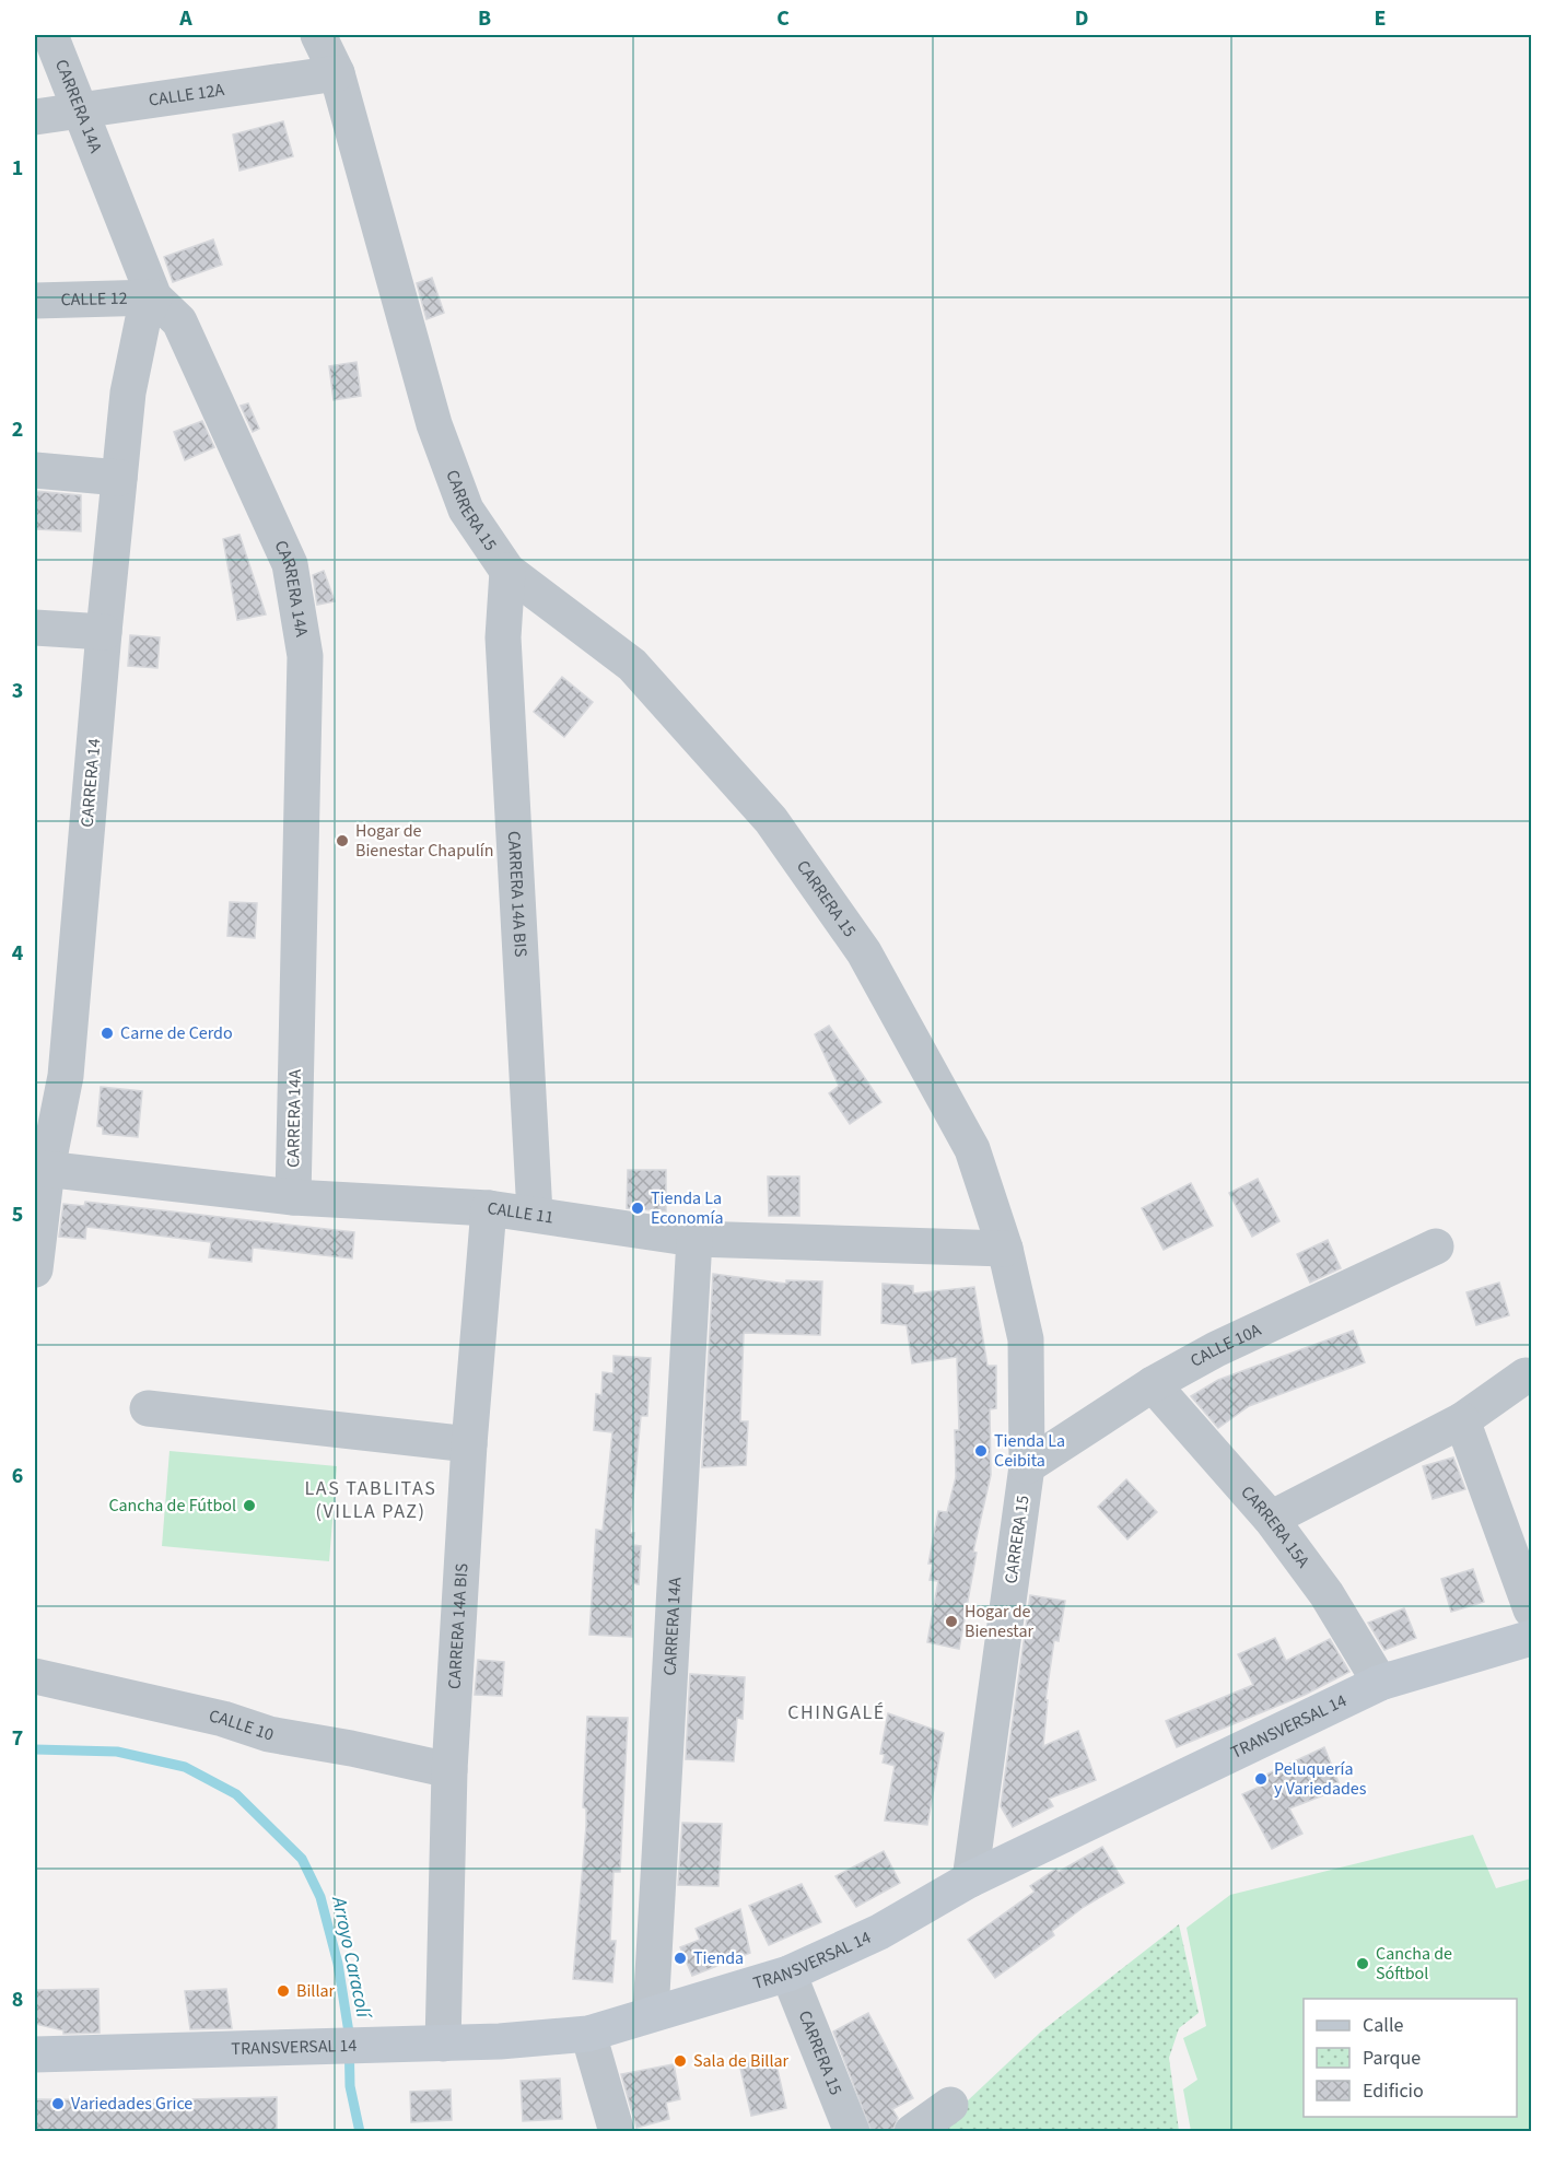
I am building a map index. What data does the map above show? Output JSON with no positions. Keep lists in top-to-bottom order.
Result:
{
  "streets": {
    "street": [
      "CALLE 12A",
      "CARRERA 14A",
      "CALLE 12",
      "CARRERA 15",
      "CARRERA 14",
      "CARRERA 14A BIS",
      "CALLE 11",
      "CALLE 10A",
      "CARRERA 15A",
      "CALLE 10",
      "TRANSVERSAL 14"
    ]
  },
  "crossings": [
    ["CALLE 12A", "CARRERA 14A"],
    ["CALLE 12A", "CARRERA 15"],
    ["CARRERA 14A", "CALLE 12"],
    ["CARRERA 14A", "CARRERA 14"],
    ["CARRERA 14A", "CALLE 11"],
    ["CARRERA 14A", "TRANSVERSAL 14"],
    ["CALLE 12", "CARRERA 14"],
    ["CARRERA 15", "CARRERA 14A BIS"],
    ["CARRERA 15", "CALLE 11"],
    ["CARRERA 15", "CALLE 10A"],
    ["CARRERA 15", "TRANSVERSAL 14"],
    ["CARRERA 14", "CALLE 11"],
    ["CARRERA 14A BIS", "CALLE 11"],
    ["CARRERA 14A BIS", "CALLE 10"],
    ["CARRERA 14A BIS", "TRANSVERSAL 14"],
    ["CALLE 10A", "CARRERA 15A"],
    ["CARRERA 15A", "TRANSVERSAL 14"]
  ],
  "districts": ["LAS TABLITAS (VILLA PAZ)", "CHINGALÉ"],
  "water": ["Arroyo Caracolí"],
  "places": [
    "Hogar de Bienestar Chapulín",
    "Carne de Cerdo",
    "Tienda La Economía",
    "Tienda La Ceibita",
    "Cancha de Fútbol",
    "Hogar de Bienestar",
    "Peluquería y Variedades",
    "Tienda",
    "Cancha de Sóftbol",
    "Billar",
    "Sala de Billar",
    "Variedades Grice"
  ],
  "legend": ["Calle", "Parque", "Edificio"],
  "grid": {
    "columns": [
      "A",
      "B",
      "C",
      "D",
      "E"
    ],
    "rows": [
      "1",
      "2",
      "3",
      "4",
      "5",
      "6",
      "7",
      "8"
    ]
  }
}
